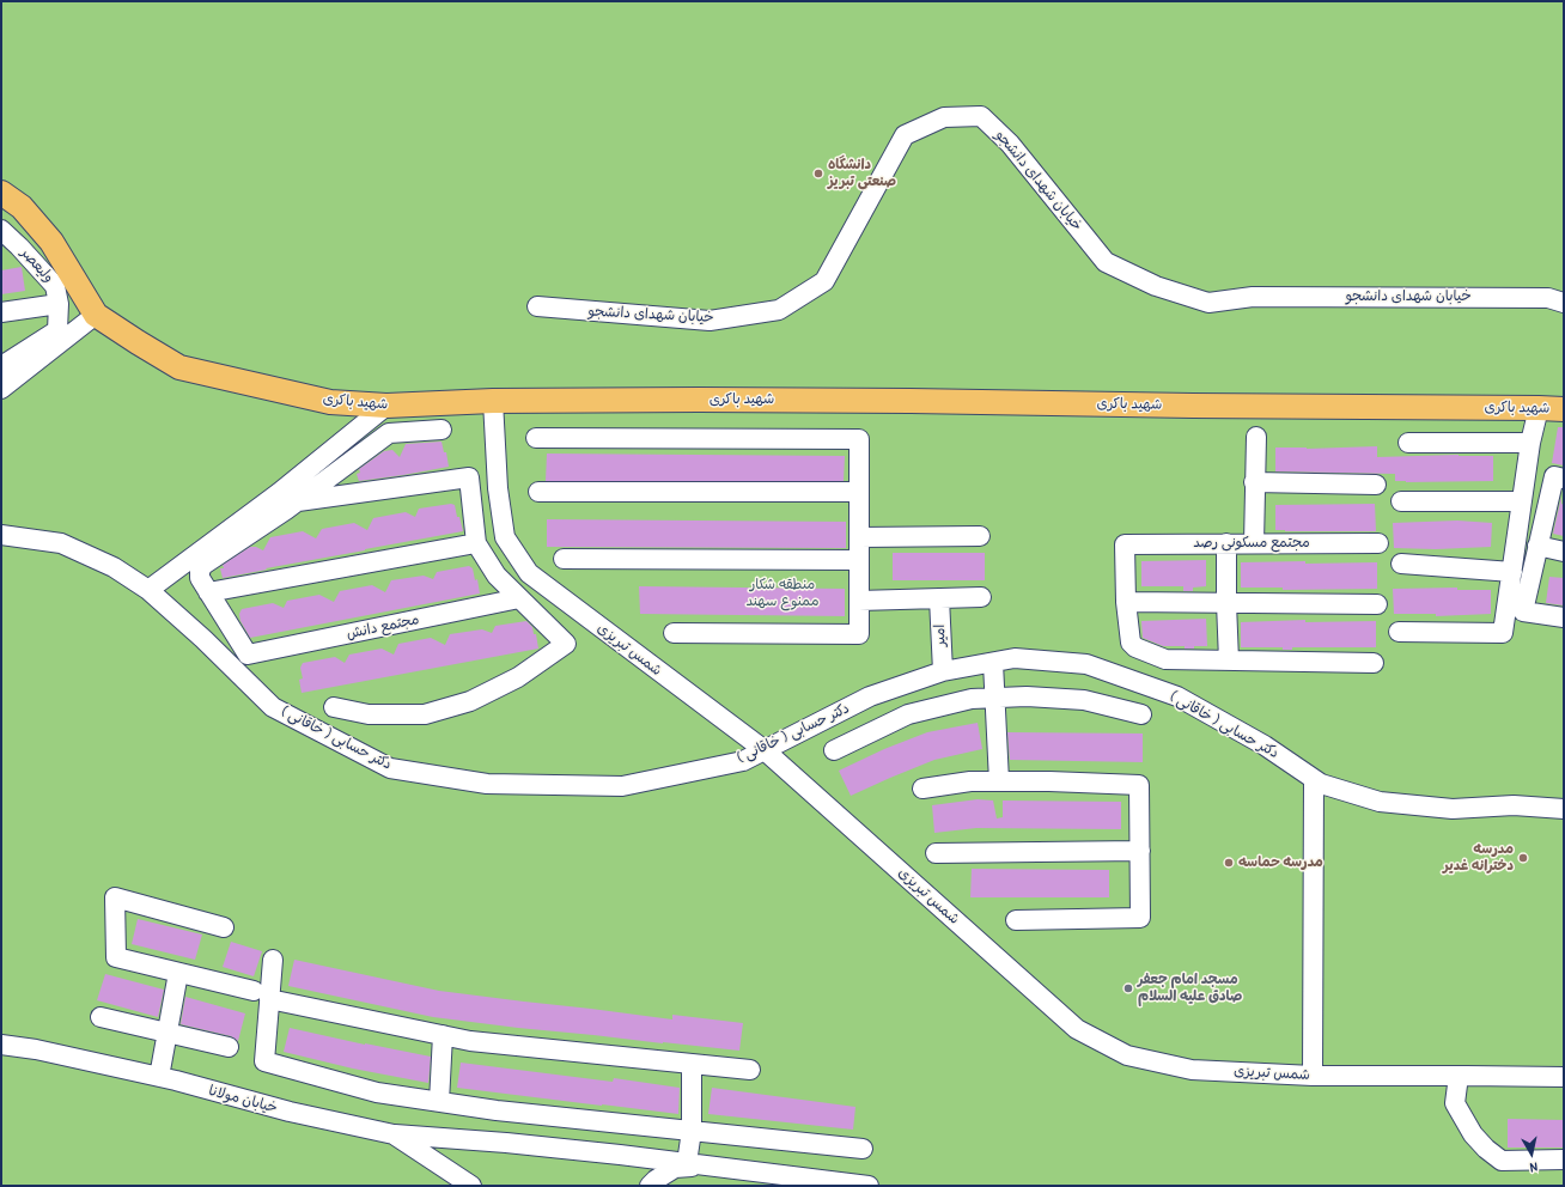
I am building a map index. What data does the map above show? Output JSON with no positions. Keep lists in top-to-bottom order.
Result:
{
  "streets": {
    "main road": ["شهید باکری"],
    "street": [
      "خیابان شهدای دانشجو",
      "ولیعصر",
      "مجتمع مسکونی رصد",
      "مجتمع دانش",
      "امیر",
      "شمس تبریزی",
      "دکتر حسابی ( خاقانی )",
      "خیابان مولانا"
    ]
  },
  "crossings": [
    ["شهید باکری", "شمس تبریزی"],
    ["امیر", "دکتر حسابی ( خاقانی )"],
    ["شمس تبریزی", "دکتر حسابی ( خاقانی )"]
  ],
  "parks": ["منطقه شکار ممنوع سهند"],
  "places": [
    "دانشگاه صنعتی تبریز",
    "مدرسه دخترانه غدیر",
    "مدرسه حماسه",
    "مسجد امام جعفر صادق علیه السلام"
  ],
  "north": "bottom"
}
